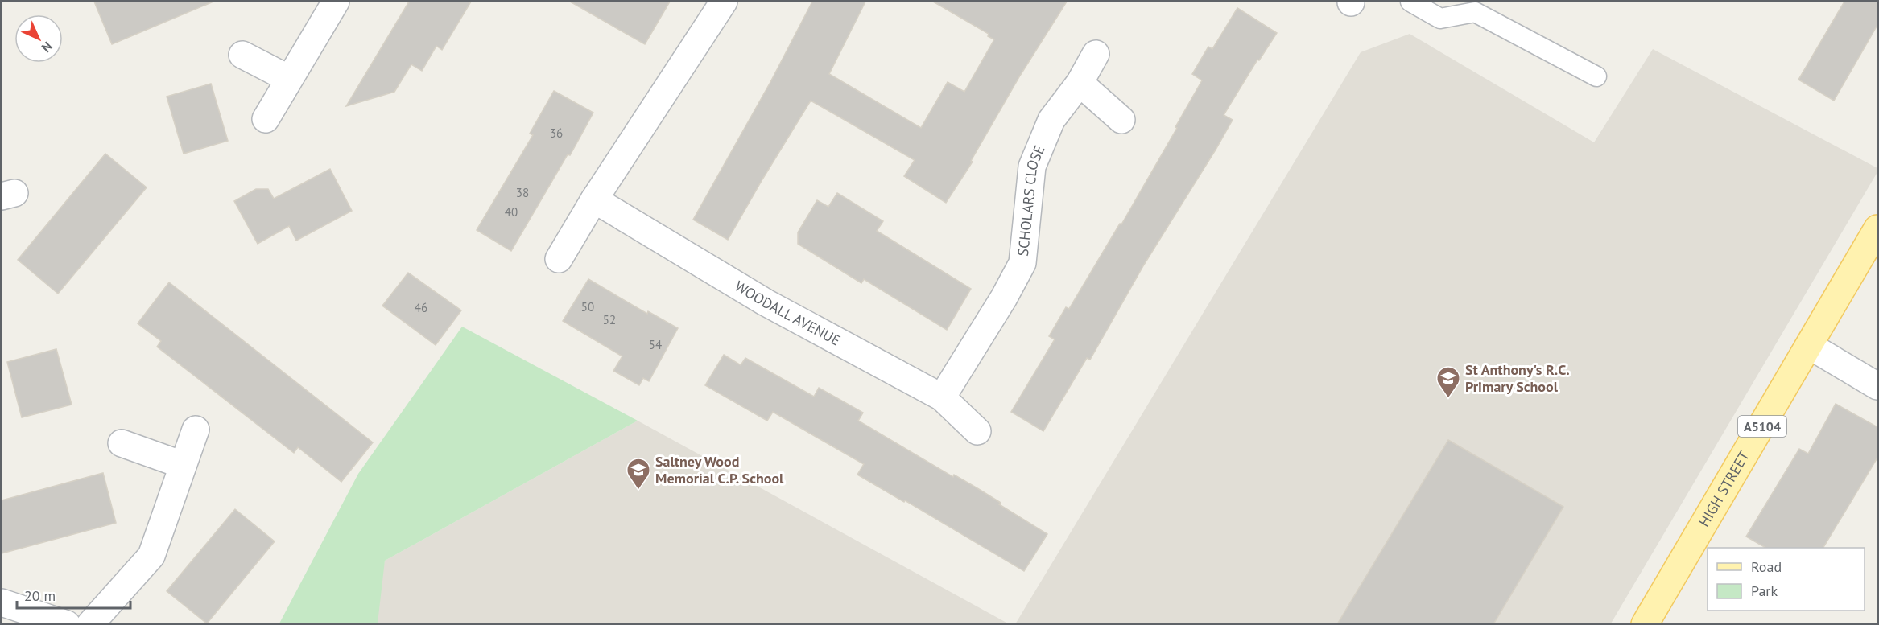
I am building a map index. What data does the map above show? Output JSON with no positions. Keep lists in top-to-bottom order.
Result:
{
  "streets": {
    "main road": ["A5104", "HIGH STREET"],
    "street": ["SCHOLARS CLOSE", "WOODALL AVENUE"]
  },
  "crossings": [
    ["SCHOLARS CLOSE", "WOODALL AVENUE"]
  ],
  "places": {
    "school or university": ["St Anthony's R.C. Primary School", "Saltney Wood Memorial C.P. School"]
  },
  "house_numbers": [
    "36",
    "38",
    "40",
    "50",
    "46",
    "52",
    "54"
  ],
  "legend": ["Road", "Park"],
  "scale_bar": "20 m",
  "north": "bottom right"
}
